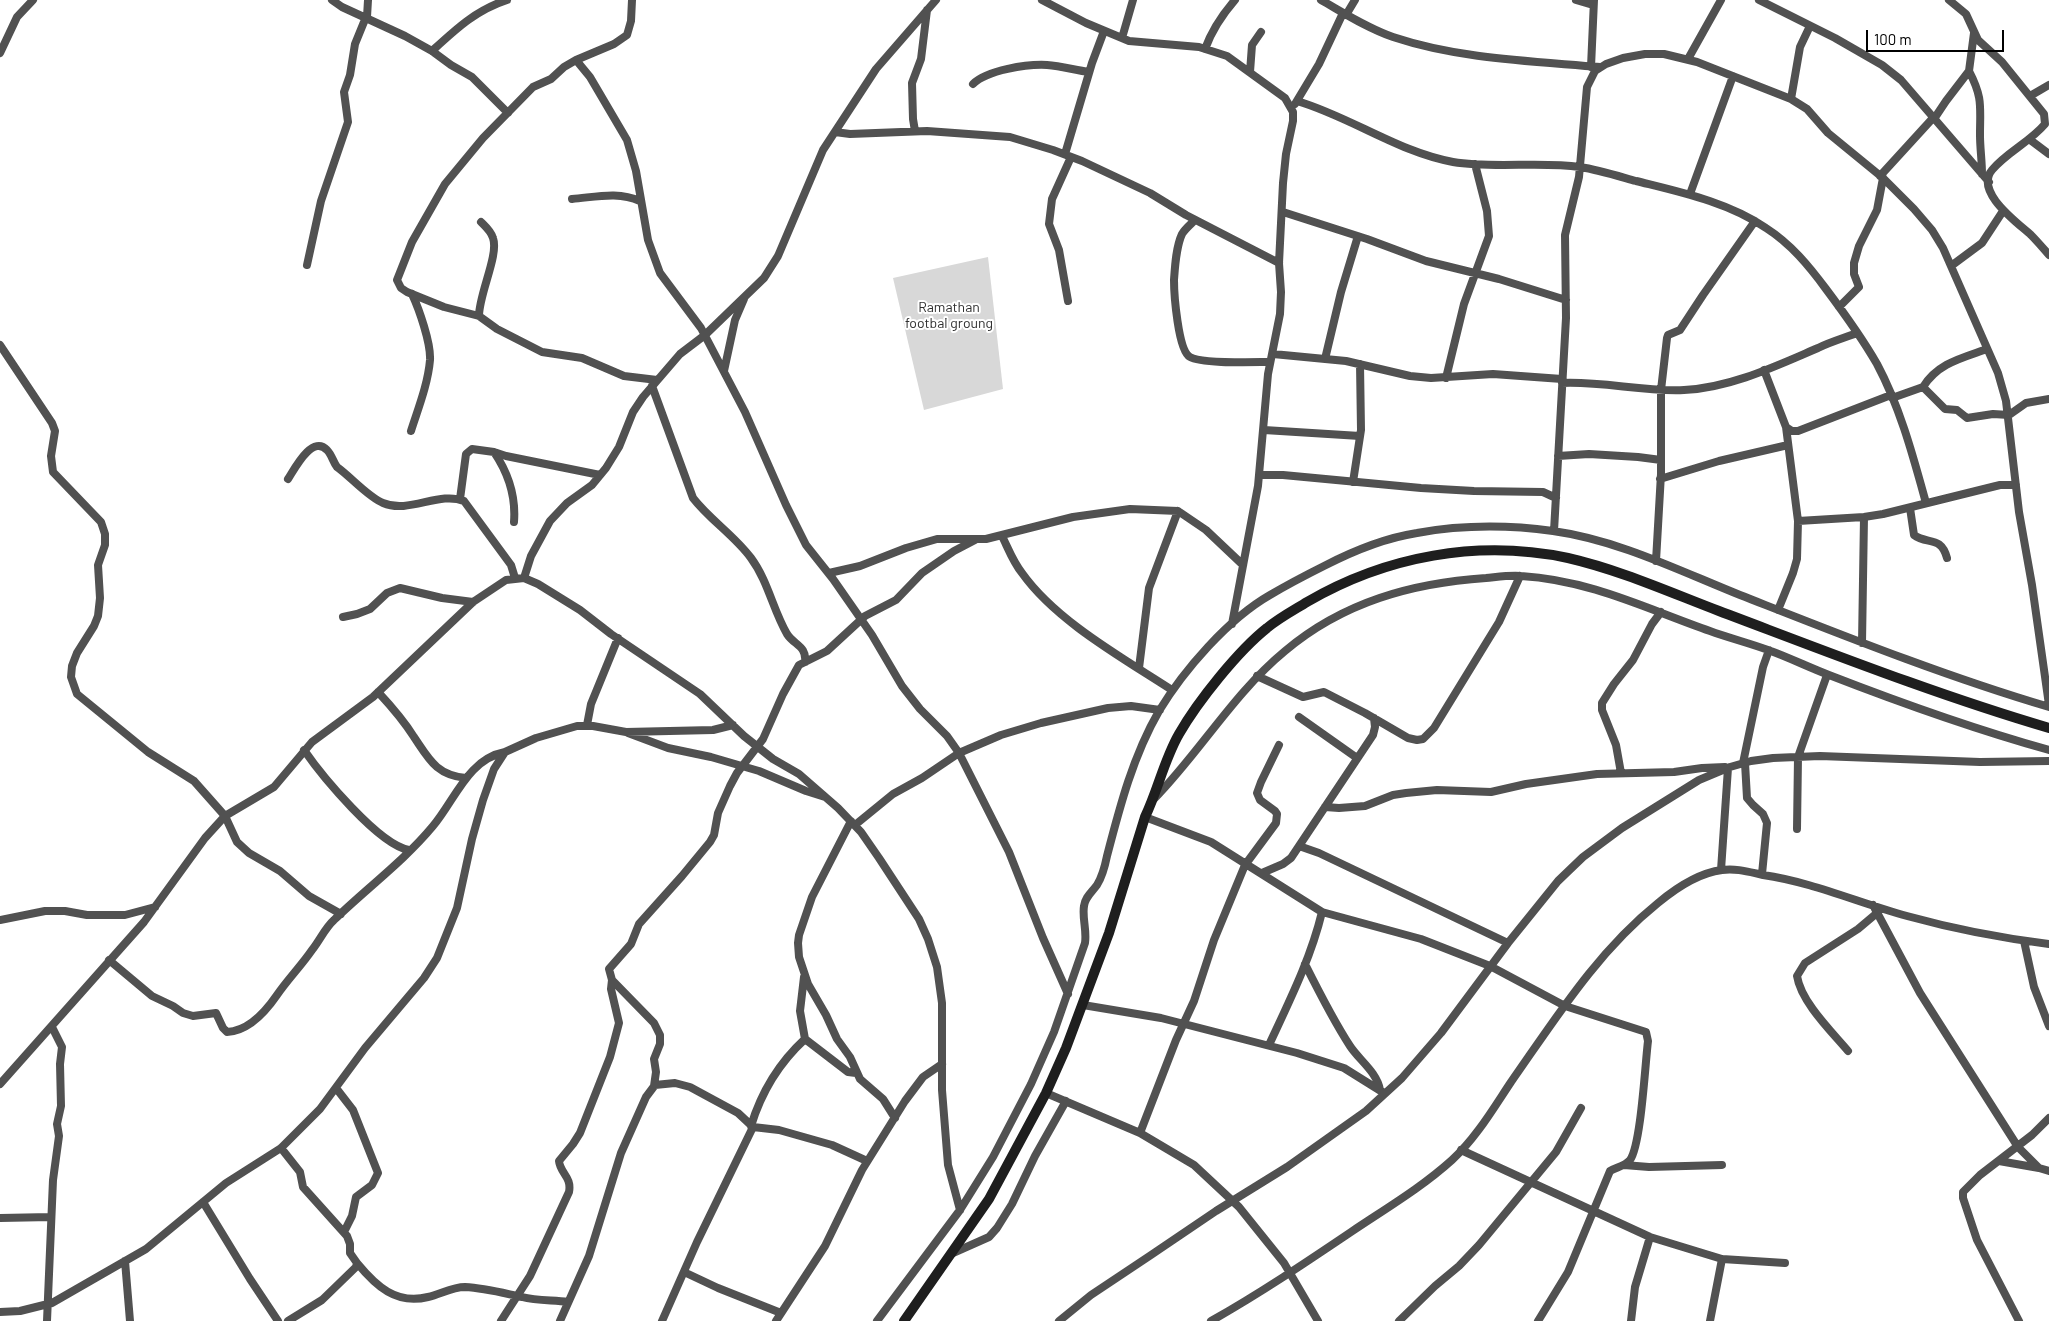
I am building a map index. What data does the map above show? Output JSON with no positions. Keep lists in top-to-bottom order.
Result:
{
  "parks": ["Ramathan footbal groung"],
  "scale_bar": "100 m"
}
